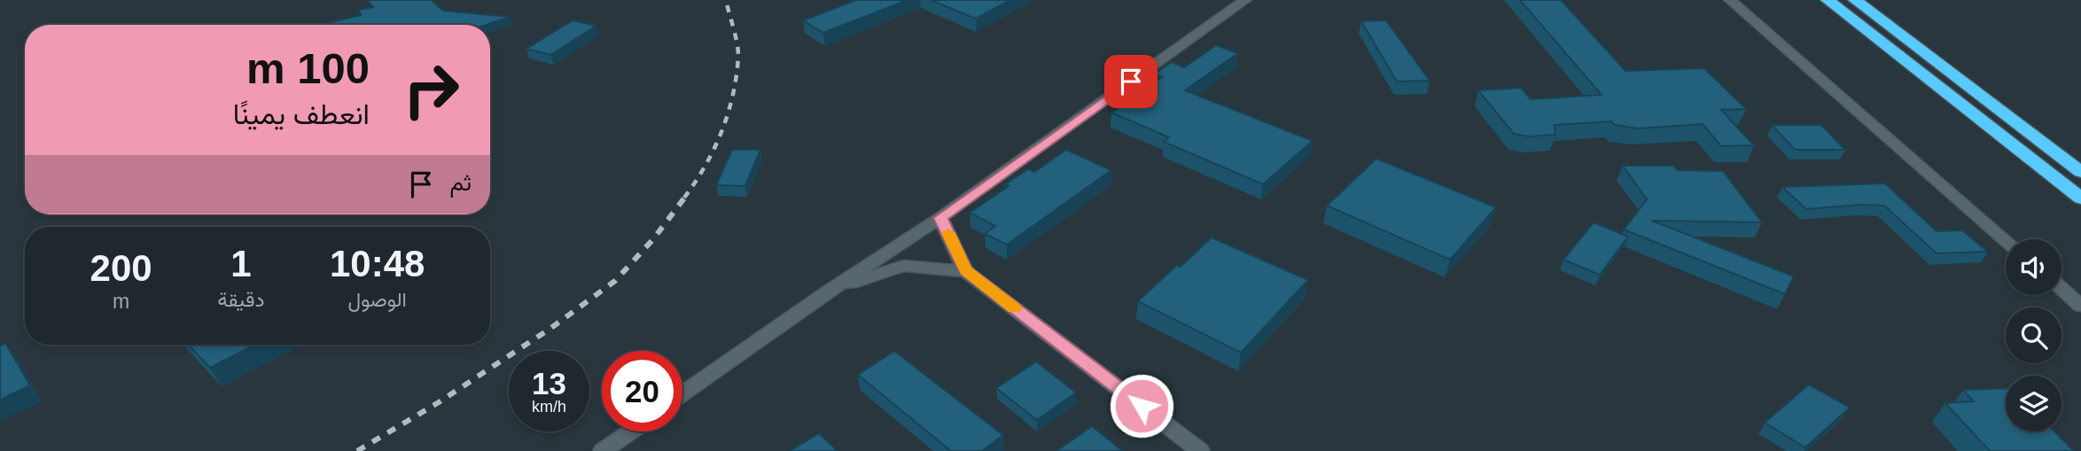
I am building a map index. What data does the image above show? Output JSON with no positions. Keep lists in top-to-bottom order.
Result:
{
  "page": {
    "turn": ["100 m", "انعطف يمينًا"],
    "then": "ثم",
    "eta": [
      "10:48",
      "الوصول",
      "1",
      "دقيقة",
      "200",
      "m"
    ],
    "speed": "13 km/h",
    "limit": "20"
  }
}
